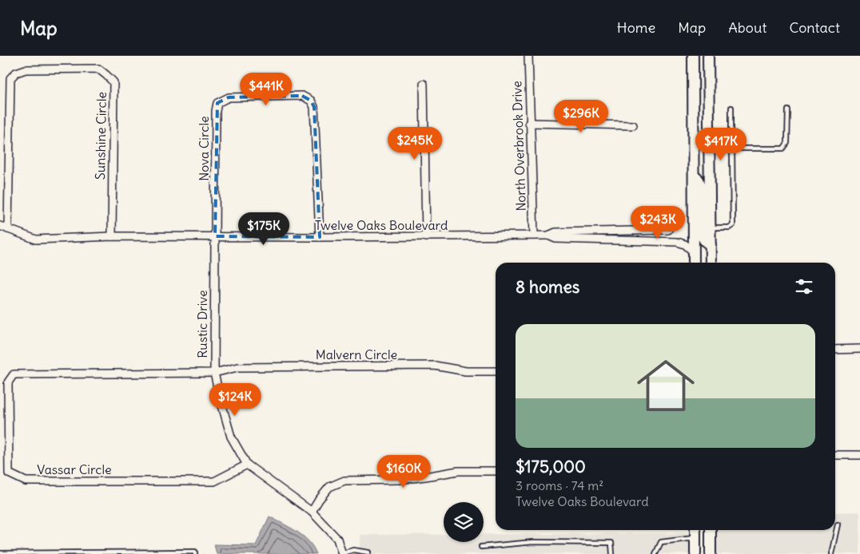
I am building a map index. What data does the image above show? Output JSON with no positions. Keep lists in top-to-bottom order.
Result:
{
  "streets": {
    "street": [
      "Sunshine Circle",
      "North Overbrook Drive",
      "Nova Circle",
      "Twelve Oaks Boulevard",
      "Rustic Drive",
      "Malvern Circle",
      "Vassar Circle"
    ]
  },
  "crossings": [
    ["Sunshine Circle", "Twelve Oaks Boulevard"],
    ["North Overbrook Drive", "Twelve Oaks Boulevard"],
    ["Nova Circle", "Twelve Oaks Boulevard"],
    ["Nova Circle", "Rustic Drive"],
    ["Twelve Oaks Boulevard", "Rustic Drive"],
    ["Rustic Drive", "Malvern Circle"],
    ["Rustic Drive", "Vassar Circle"],
    ["Malvern Circle", "Vassar Circle"]
  ],
  "page": {
    "header": "Map",
    "nav": [
      "Home",
      "Map",
      "About",
      "Contact"
    ],
    "price": [
      "$441K",
      "$296K",
      "$245K",
      "$417K",
      "$243K",
      "$175K",
      "$124K",
      "$160K"
    ],
    "heading": "8 homes",
    "list": [
      {
        "name": "$175,000",
        "note": "3 rooms · 74 m² · Twelve Oaks Boulevard"
      }
    ]
  }
}
